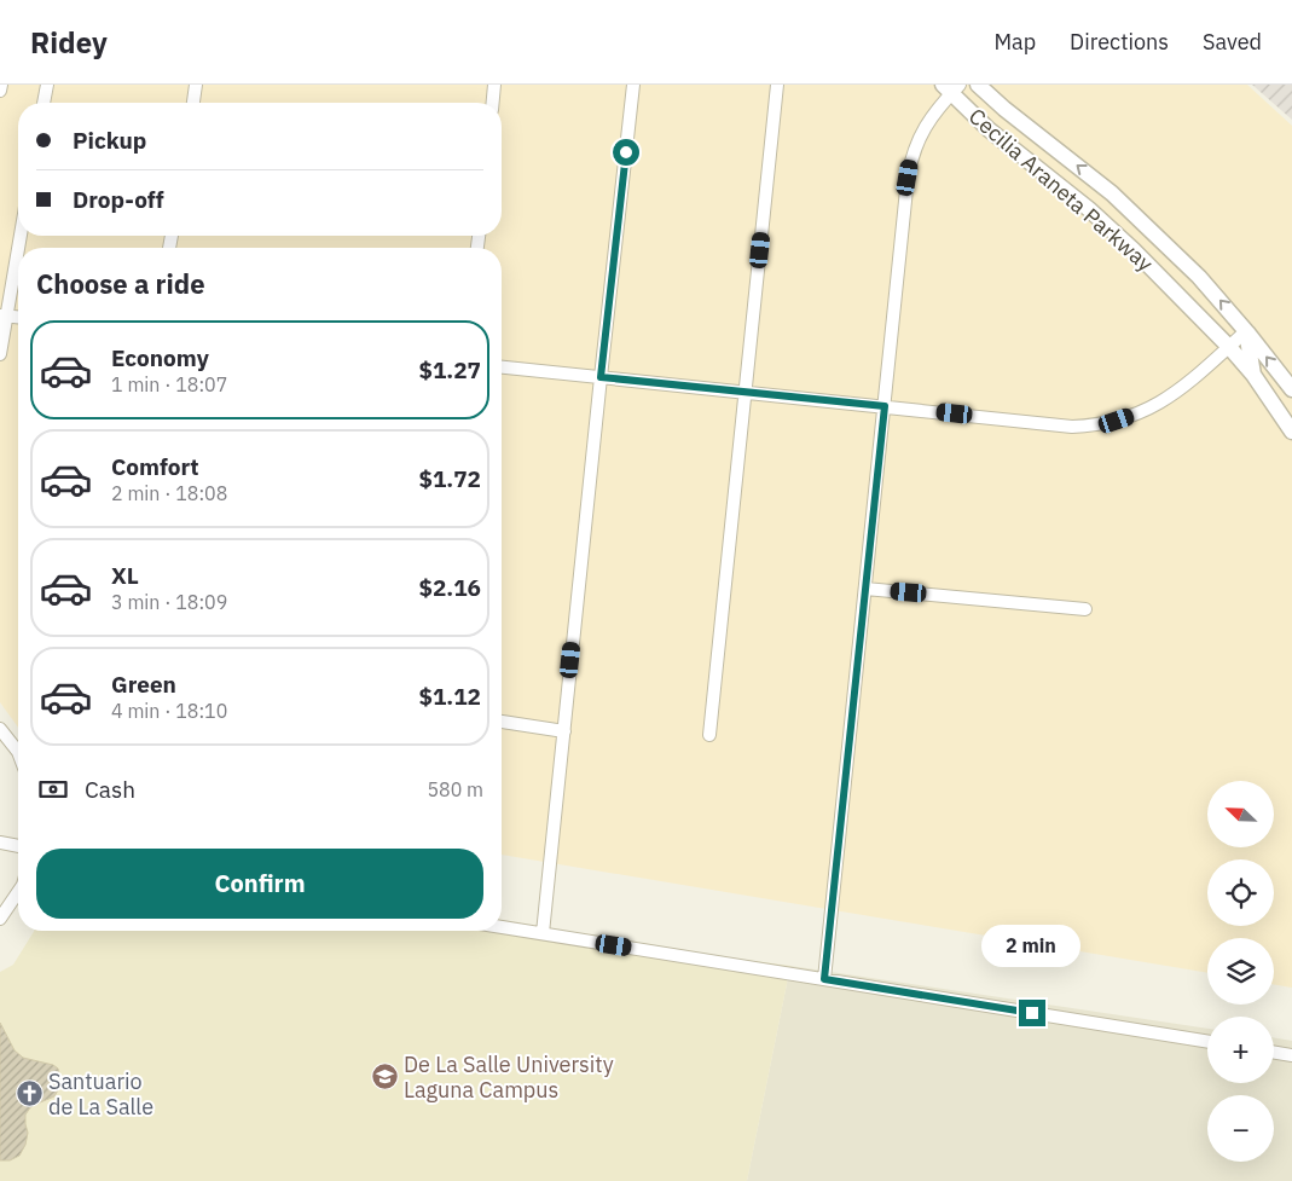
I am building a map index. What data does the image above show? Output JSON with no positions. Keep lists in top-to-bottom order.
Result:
{
  "streets": {
    "street": ["Cecilia Araneta Parkway"]
  },
  "places": {
    "school or university": ["De La Salle University Laguna Campus"],
    "church": ["Santuario de La Salle"]
  },
  "north": "top left",
  "page": {
    "header": "Ridey",
    "nav": ["Map", "Directions", "Saved"],
    "banner": ["Pickup", "Drop-off"],
    "heading": "Choose a ride",
    "list": [
      {
        "name": "Economy",
        "note": "1 min · 18:07",
        "value": "$1.27"
      },
      {
        "name": "Comfort",
        "note": "2 min · 18:08",
        "value": "$1.72"
      },
      {
        "name": "XL",
        "note": "3 min · 18:09",
        "value": "$2.16"
      },
      {
        "name": "Green",
        "note": "4 min · 18:10",
        "value": "$1.12"
      }
    ],
    "pay": ["Cash", "580 m"],
    "map_buttons": ["+", "−"],
    "buttons": "Confirm",
    "bubble": "2 min"
  }
}
